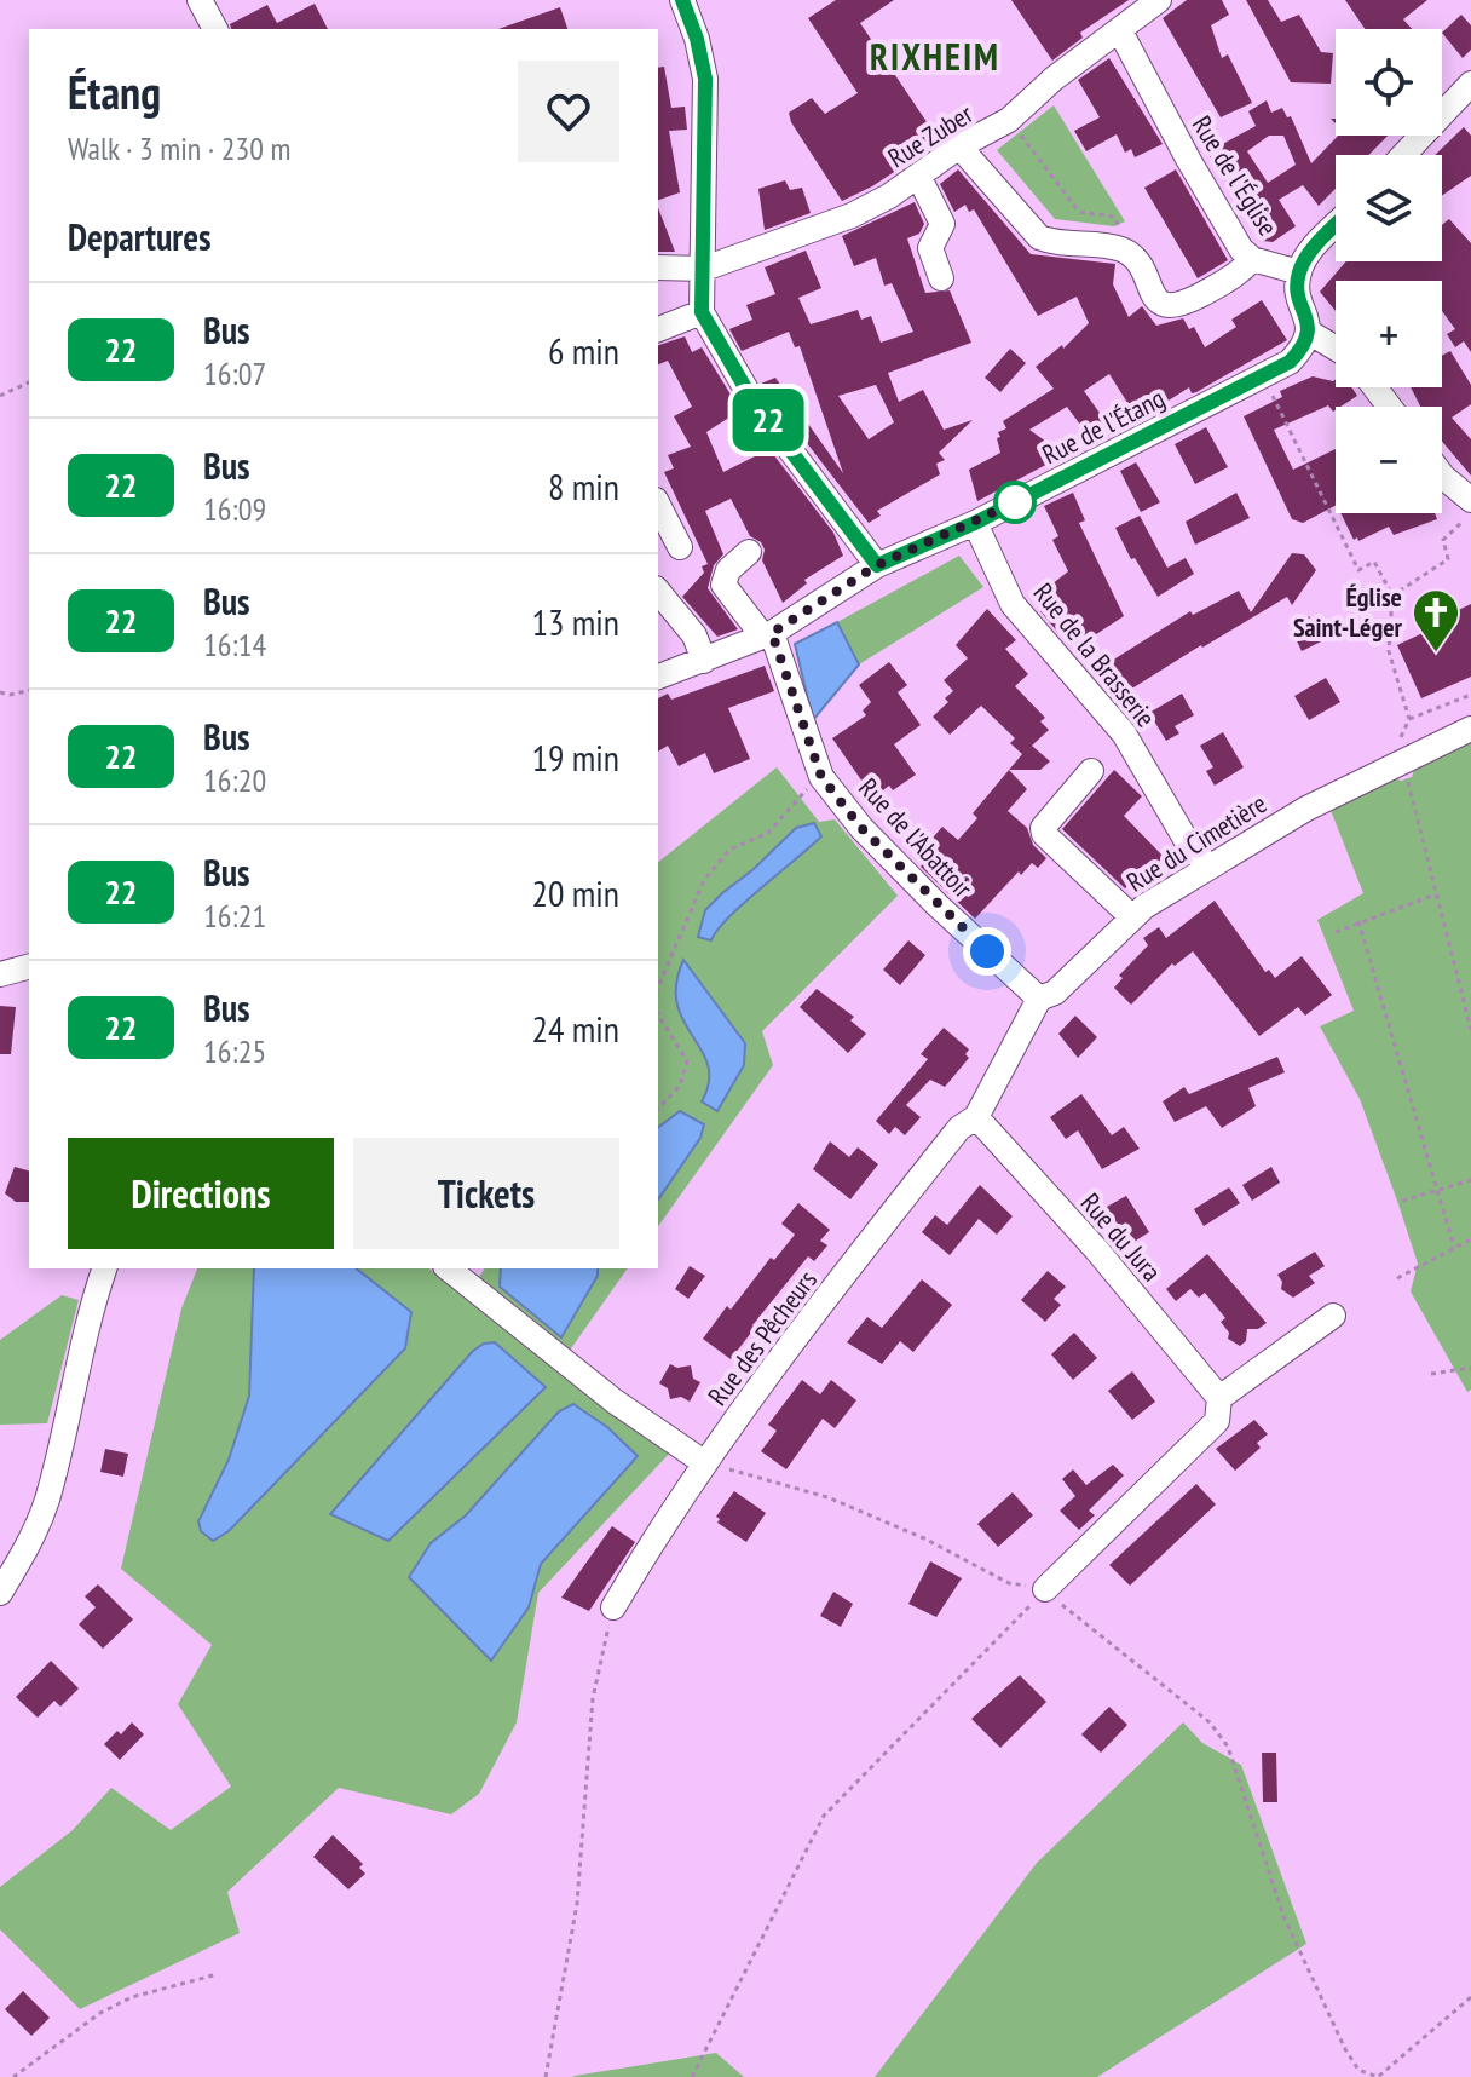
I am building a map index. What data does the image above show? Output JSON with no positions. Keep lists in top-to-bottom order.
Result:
{
  "streets": {
    "street": [
      "Rue Zuber",
      "Rue de l'Église",
      "Rue de l'Étang",
      "Rue de la Brasserie",
      "Rue de l'Abattoir",
      "Rue du Cimetière",
      "Rue du Jura",
      "Rue des Pêcheurs"
    ]
  },
  "crossings": [
    ["Rue Zuber", "Rue de l'Église"],
    ["Rue de l'Étang", "Rue de la Brasserie"],
    ["Rue de l'Étang", "Rue de l'Abattoir"],
    ["Rue de la Brasserie", "Rue du Cimetière"],
    ["Rue de l'Abattoir", "Rue du Cimetière"],
    ["Rue du Cimetière", "Rue du Jura"],
    ["Rue du Cimetière", "Rue des Pêcheurs"],
    ["Rue du Jura", "Rue des Pêcheurs"]
  ],
  "districts": ["RIXHEIM"],
  "places": {
    "church": ["Église Saint-Léger"]
  },
  "lines": ["bus line 22"],
  "page": {
    "on_map": "22",
    "map_buttons": ["+", "−"],
    "heading": [
      ["Étang", "Walk · 3 min · 230 m"],
      "Departures"
    ],
    "list": [
      {
        "mark": "22",
        "name": "Bus",
        "note": "16:07",
        "value": "6 min"
      },
      {
        "mark": "22",
        "name": "Bus",
        "note": "16:09",
        "value": "8 min"
      },
      {
        "mark": "22",
        "name": "Bus",
        "note": "16:14",
        "value": "13 min"
      },
      {
        "mark": "22",
        "name": "Bus",
        "note": "16:20",
        "value": "19 min"
      },
      {
        "mark": "22",
        "name": "Bus",
        "note": "16:21",
        "value": "20 min"
      },
      {
        "mark": "22",
        "name": "Bus",
        "note": "16:25",
        "value": "24 min"
      }
    ],
    "buttons": ["Directions", "Tickets"]
  }
}
